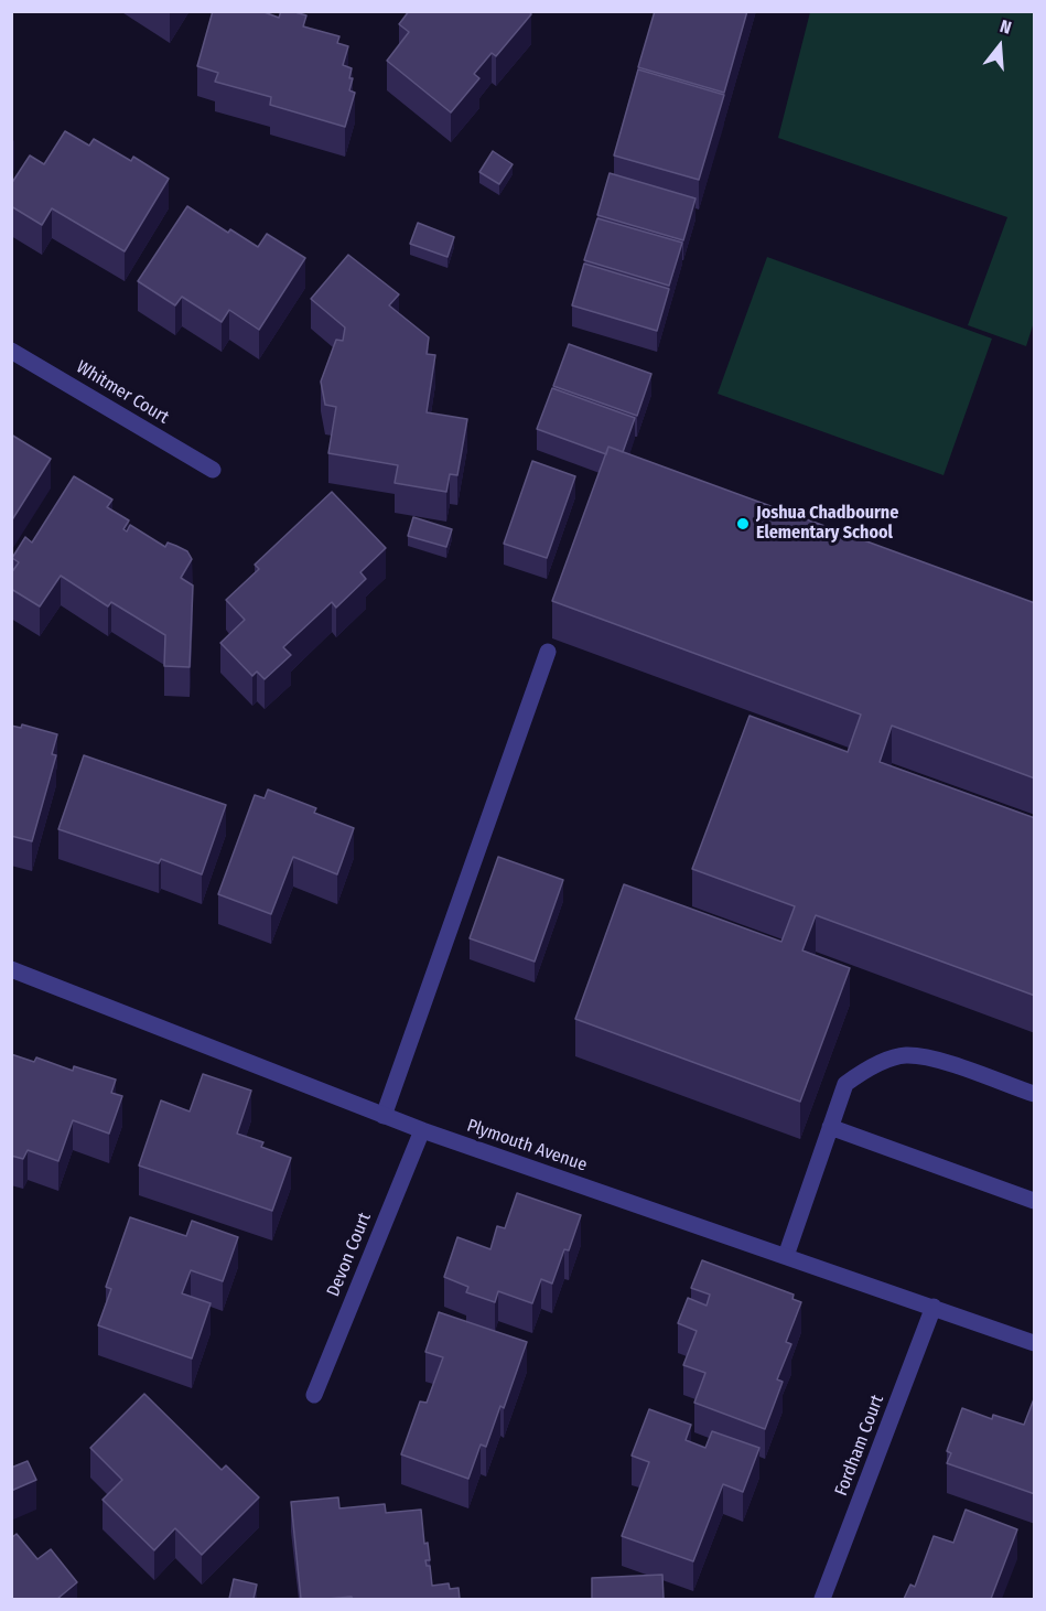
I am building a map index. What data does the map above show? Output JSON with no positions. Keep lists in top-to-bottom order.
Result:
{
  "streets": {
    "street": [
      "Whitmer Court",
      "Plymouth Avenue",
      "Devon Court",
      "Fordham Court"
    ]
  },
  "crossings": [
    ["Plymouth Avenue", "Devon Court"],
    ["Plymouth Avenue", "Fordham Court"]
  ],
  "places": ["Joshua Chadbourne Elementary School"],
  "north": "top"
}
